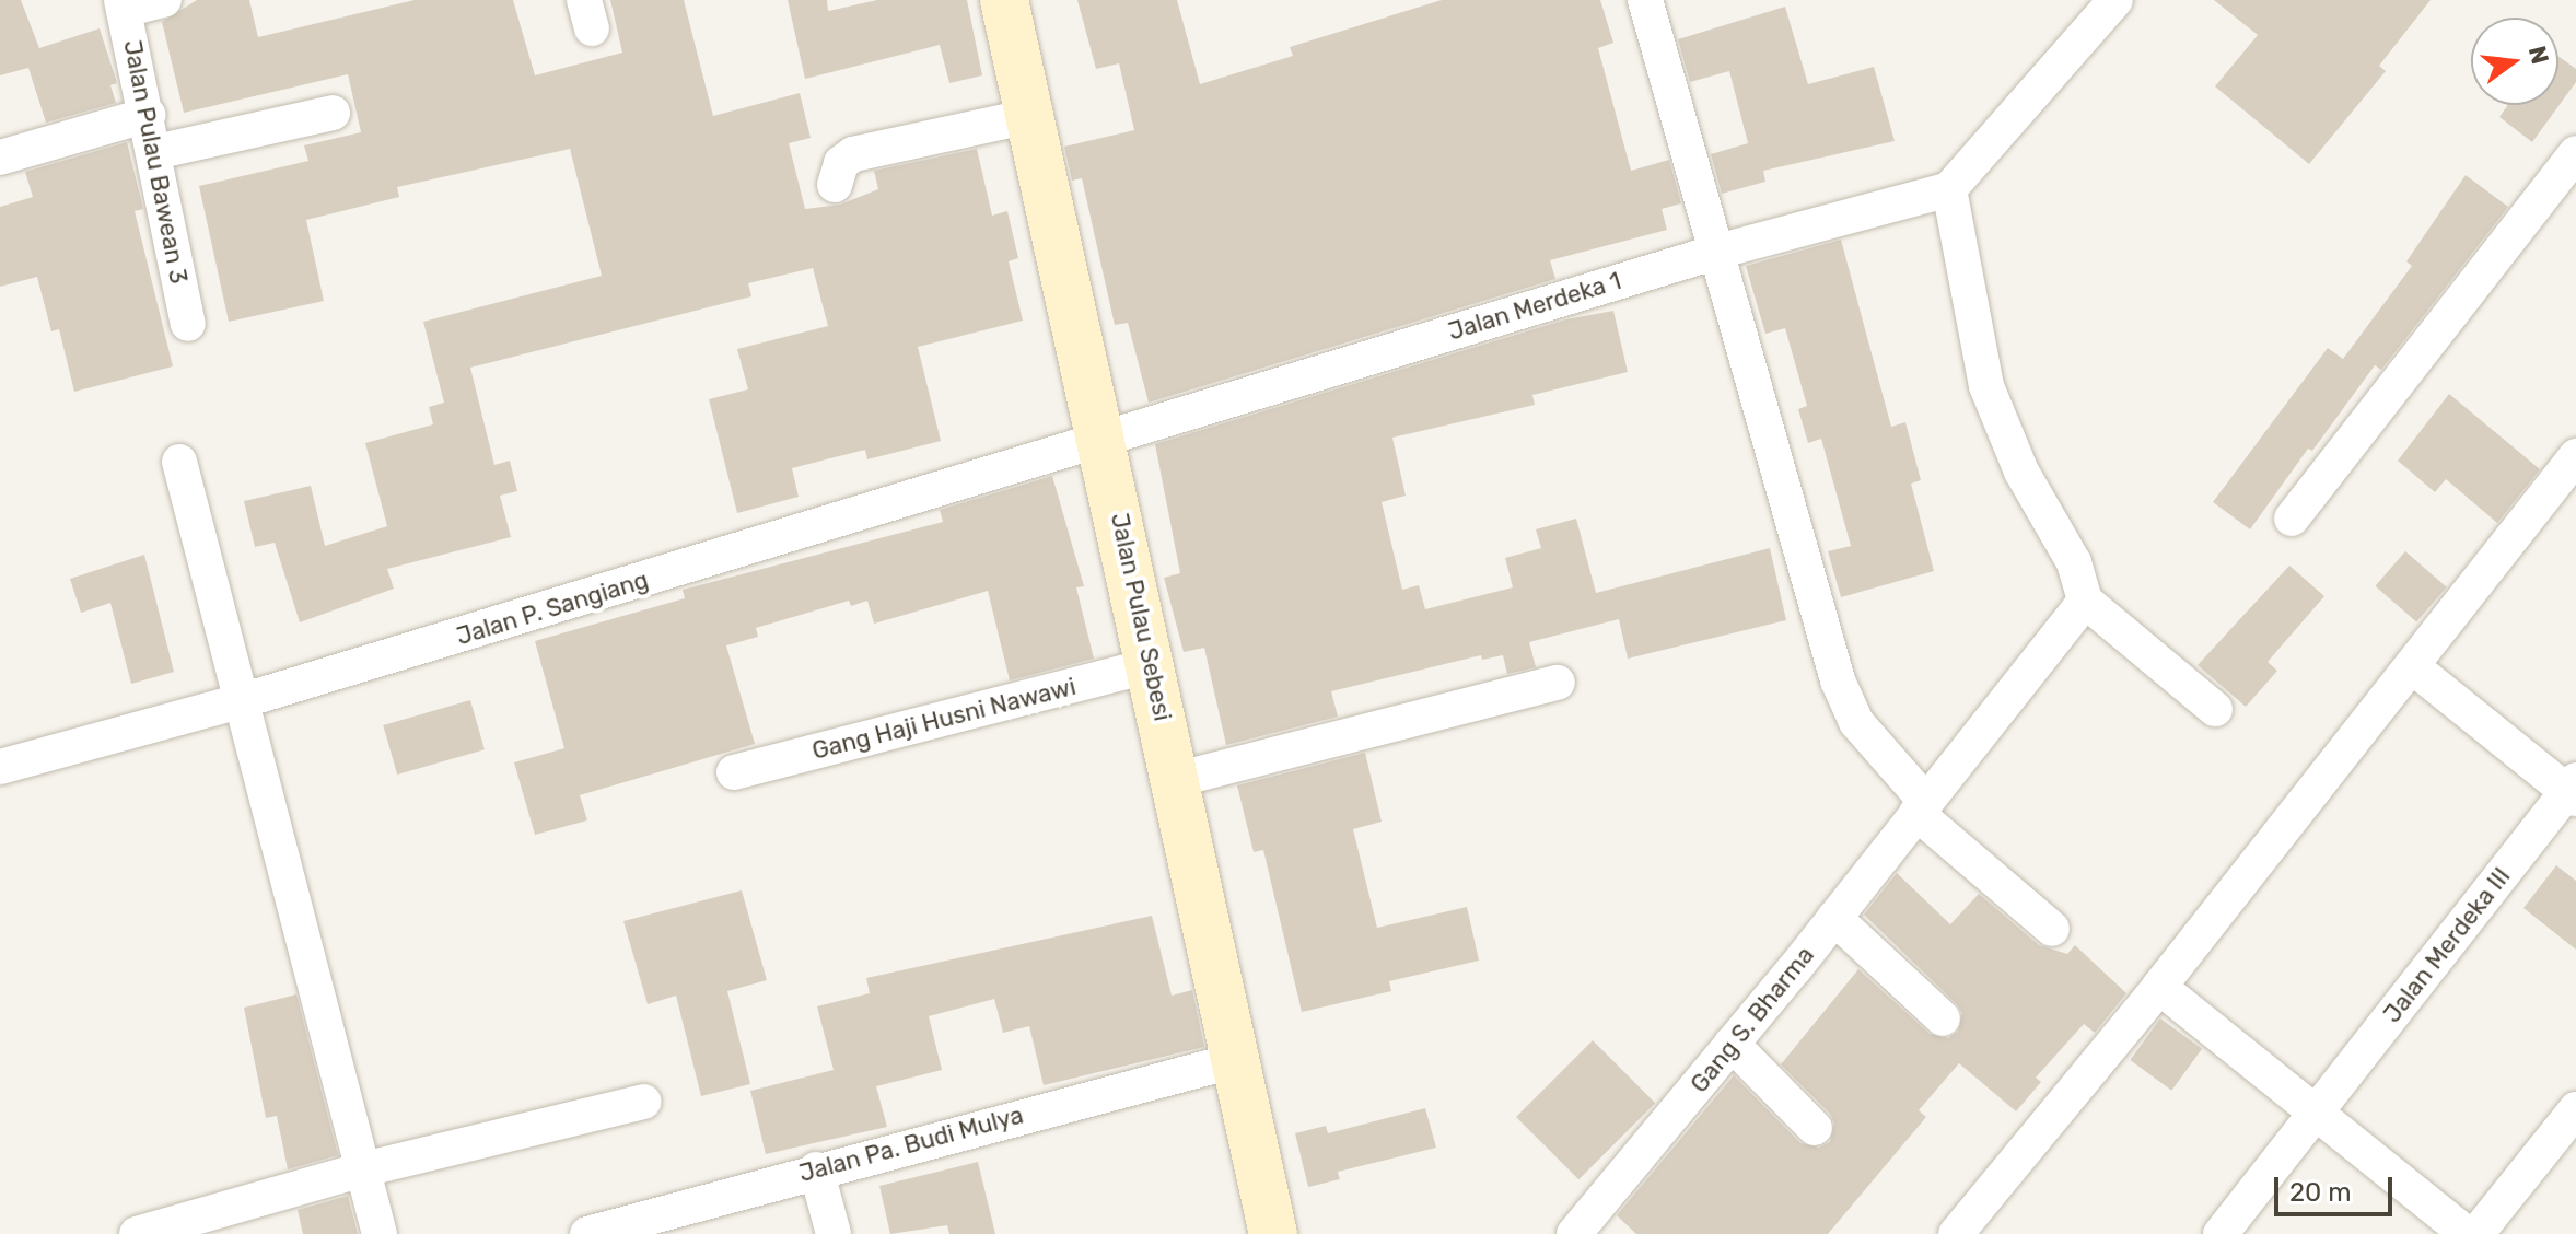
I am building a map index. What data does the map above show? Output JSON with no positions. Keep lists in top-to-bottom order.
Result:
{
  "streets": {
    "street": [
      "Jalan Pulau Bawean 3",
      "Jalan Merdeka 1",
      "Jalan P. Sangiang",
      "Jalan Pulau Sebesi",
      "Gang Haji Husni Nawawi",
      "Jalan Merdeka III",
      "Gang S. Bharma",
      "Jalan Pa. Budi Mulya"
    ]
  },
  "crossings": [
    ["Jalan Merdeka 1", "Jalan P. Sangiang"],
    ["Jalan Merdeka 1", "Jalan Pulau Sebesi"],
    ["Jalan P. Sangiang", "Jalan Pulau Sebesi"],
    ["Jalan Pulau Sebesi", "Gang Haji Husni Nawawi"],
    ["Jalan Pulau Sebesi", "Jalan Pa. Budi Mulya"]
  ],
  "scale_bar": "20 m",
  "north": "right"
}
